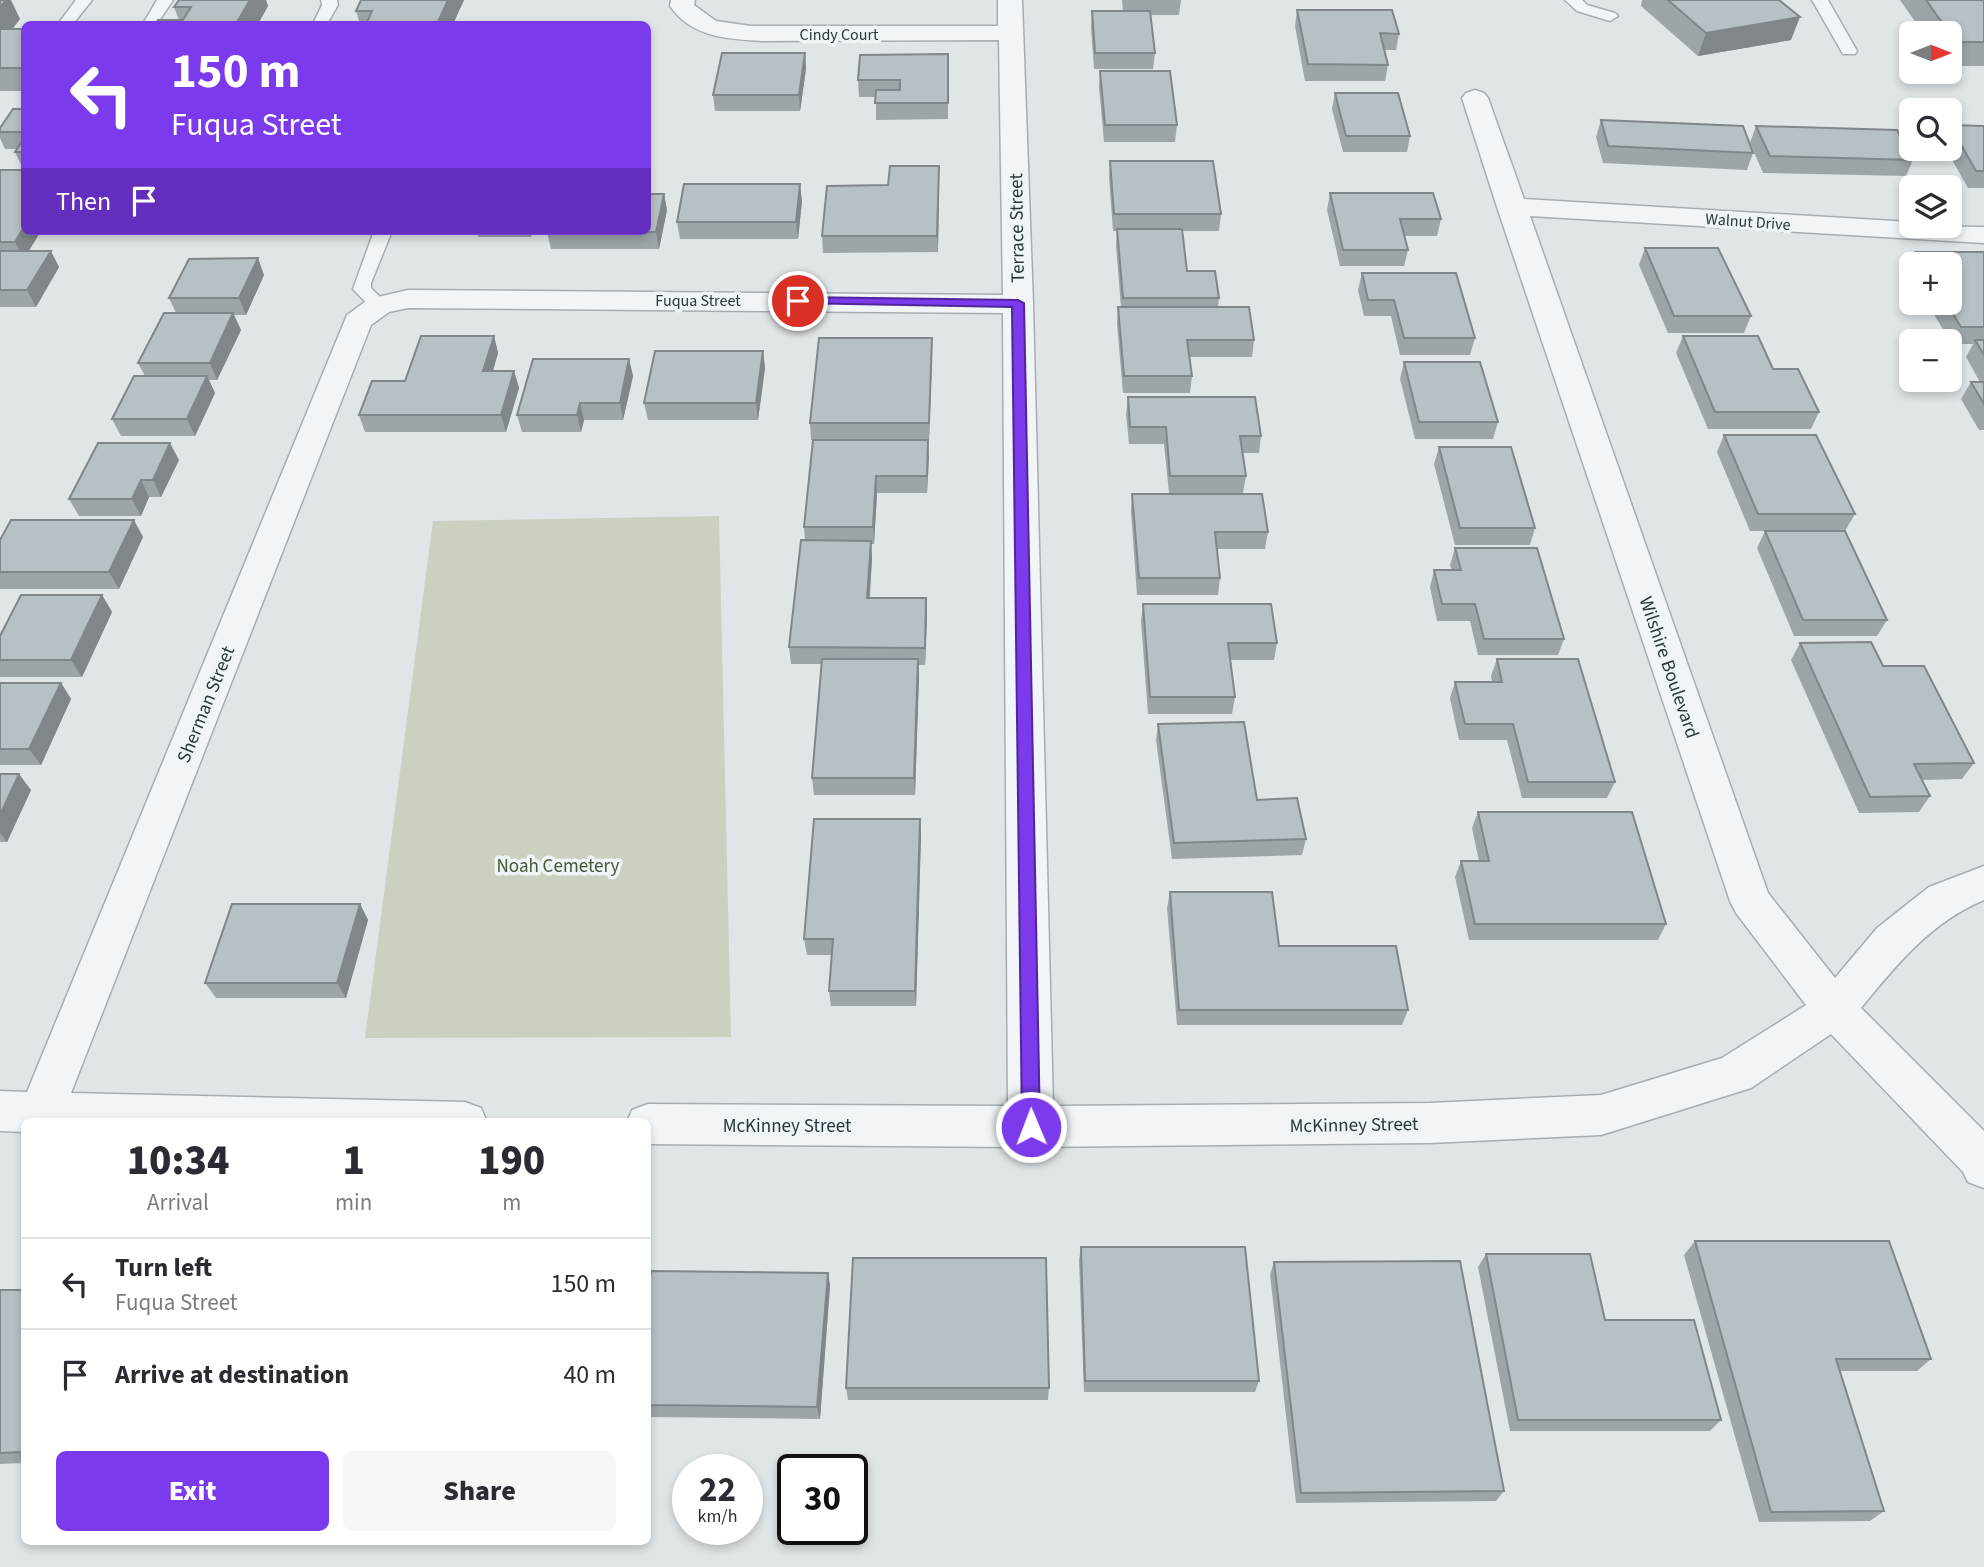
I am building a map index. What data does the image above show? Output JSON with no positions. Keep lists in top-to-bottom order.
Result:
{
  "streets": {
    "street": [
      "Cindy Court",
      "Walnut Drive",
      "Terrace Street",
      "Fuqua Street",
      "Wilshire Boulevard",
      "Sherman Street",
      "McKinney Street"
    ]
  },
  "crossings": [
    ["Cindy Court", "Terrace Street"],
    ["Walnut Drive", "Wilshire Boulevard"],
    ["Terrace Street", "Fuqua Street"],
    ["Terrace Street", "McKinney Street"],
    ["Fuqua Street", "Sherman Street"],
    ["Wilshire Boulevard", "McKinney Street"]
  ],
  "parks": ["Noah Cemetery"],
  "north": "right",
  "page": {
    "map_buttons": ["+", "−"],
    "turn": ["150 m", "Fuqua Street"],
    "then": "Then",
    "eta": [
      "10:34",
      "Arrival",
      "1",
      "min",
      "190",
      "m"
    ],
    "list": [
      {
        "name": "Turn left",
        "note": "Fuqua Street",
        "value": "150 m"
      },
      {
        "name": "Arrive at destination",
        "value": "40 m"
      }
    ],
    "buttons": ["Exit", "Share"],
    "speed": "22 km/h",
    "limit": "30"
  }
}
